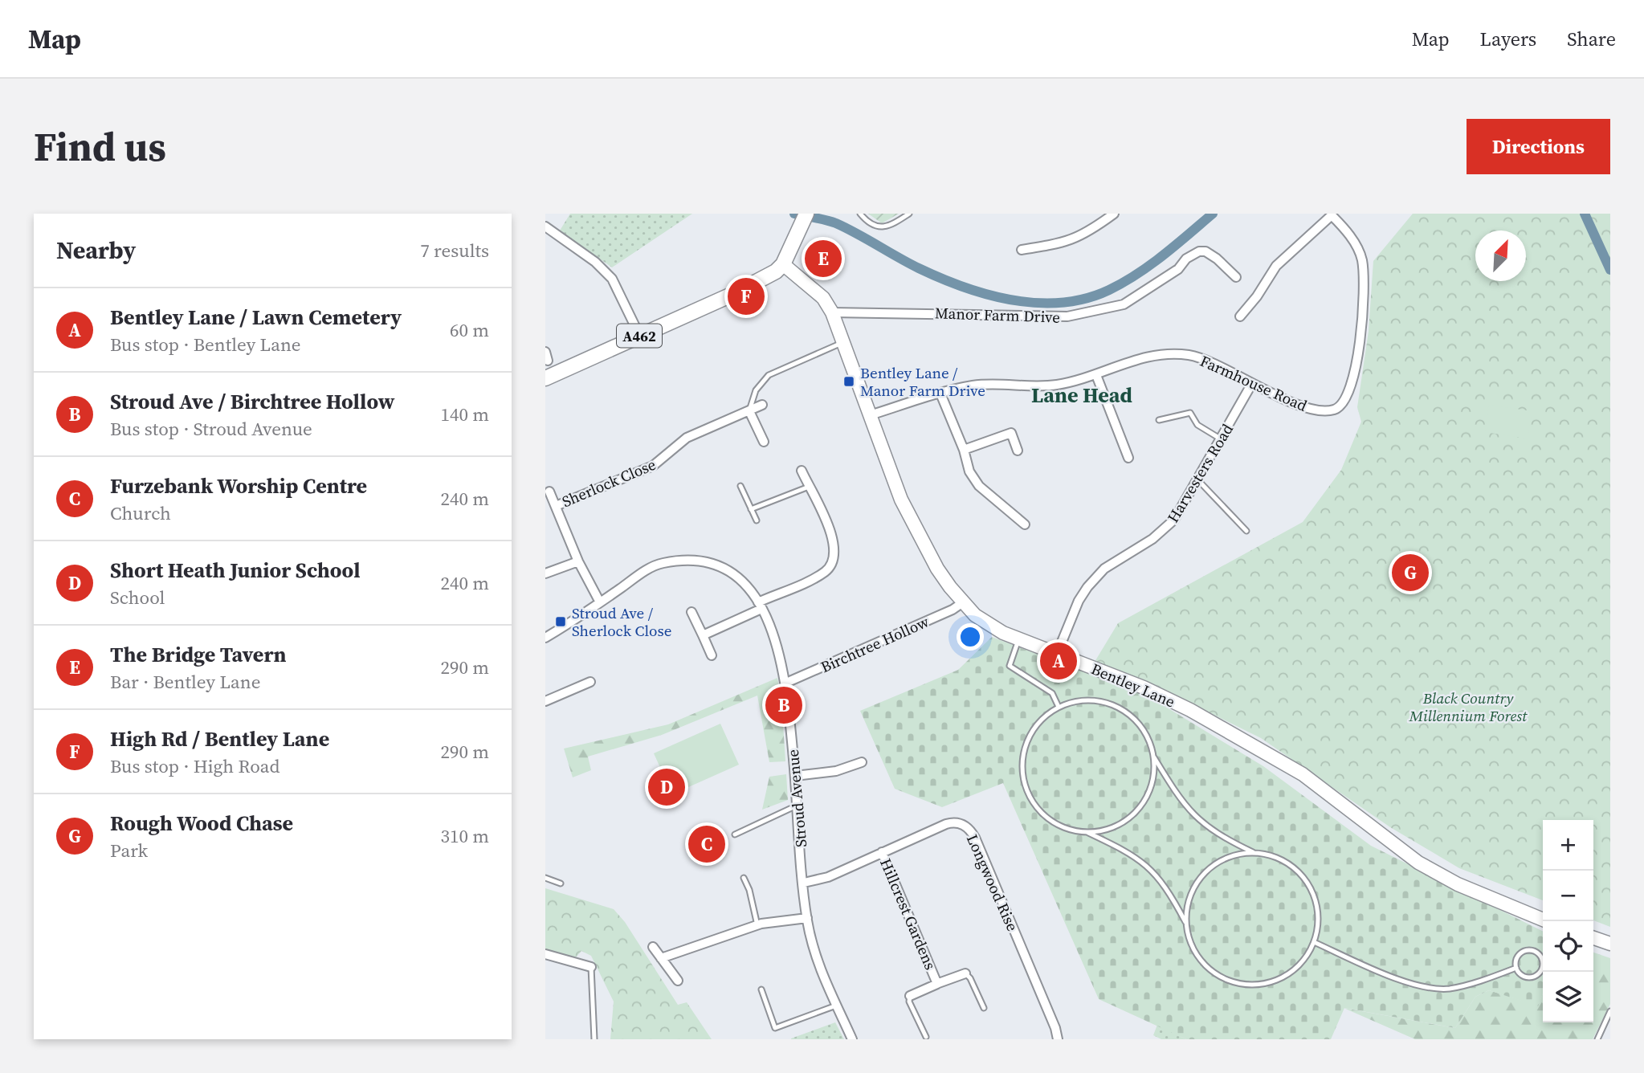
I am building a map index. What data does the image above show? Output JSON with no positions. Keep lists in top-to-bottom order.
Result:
{
  "streets": {
    "main road": ["A462"],
    "street": [
      "Manor Farm Drive",
      "Farmhouse Road",
      "Harvesters Road",
      "Sherlock Close",
      "Birchtree Hollow",
      "Bentley Lane",
      "Stroud Avenue",
      "Longwood Rise",
      "Hillcrest Gardens"
    ]
  },
  "crossings": [
    ["Manor Farm Drive", "Bentley Lane"],
    ["A462", "Bentley Lane"],
    ["Farmhouse Road", "Harvesters Road"],
    ["Farmhouse Road", "Bentley Lane"],
    ["Harvesters Road", "Bentley Lane"],
    ["Sherlock Close", "Stroud Avenue"],
    ["Birchtree Hollow", "Bentley Lane"],
    ["Birchtree Hollow", "Stroud Avenue"],
    ["Stroud Avenue", "Longwood Rise"],
    ["Longwood Rise", "Hillcrest Gardens"]
  ],
  "districts": ["Lane Head"],
  "parks": ["Black Country Millennium Forest"],
  "places": {
    "transit": ["Bentley Lane / Manor Farm Drive", "Stroud Ave / Sherlock Close"]
  },
  "north": "top right",
  "page": {
    "header": "Map",
    "nav": ["Map", "Layers", "Share"],
    "buttons": "Directions",
    "title": "Find us",
    "heading": ["Nearby", "7 results"],
    "pins": [
      "E",
      "F",
      "G",
      "A",
      "B",
      "D",
      "C"
    ],
    "list": [
      {
        "mark": "A",
        "name": "Bentley Lane / Lawn Cemetery",
        "note": "Bus stop · Bentley Lane",
        "value": "60 m"
      },
      {
        "mark": "B",
        "name": "Stroud Ave / Birchtree Hollow",
        "note": "Bus stop · Stroud Avenue",
        "value": "140 m"
      },
      {
        "mark": "C",
        "name": "Furzebank Worship Centre",
        "note": "Church",
        "value": "240 m"
      },
      {
        "mark": "D",
        "name": "Short Heath Junior School",
        "note": "School",
        "value": "240 m"
      },
      {
        "mark": "E",
        "name": "The Bridge Tavern",
        "note": "Bar · Bentley Lane",
        "value": "290 m"
      },
      {
        "mark": "F",
        "name": "High Rd / Bentley Lane",
        "note": "Bus stop · High Road",
        "value": "290 m"
      },
      {
        "mark": "G",
        "name": "Rough Wood Chase",
        "note": "Park",
        "value": "310 m"
      }
    ],
    "map_buttons": ["+", "−"]
  }
}
